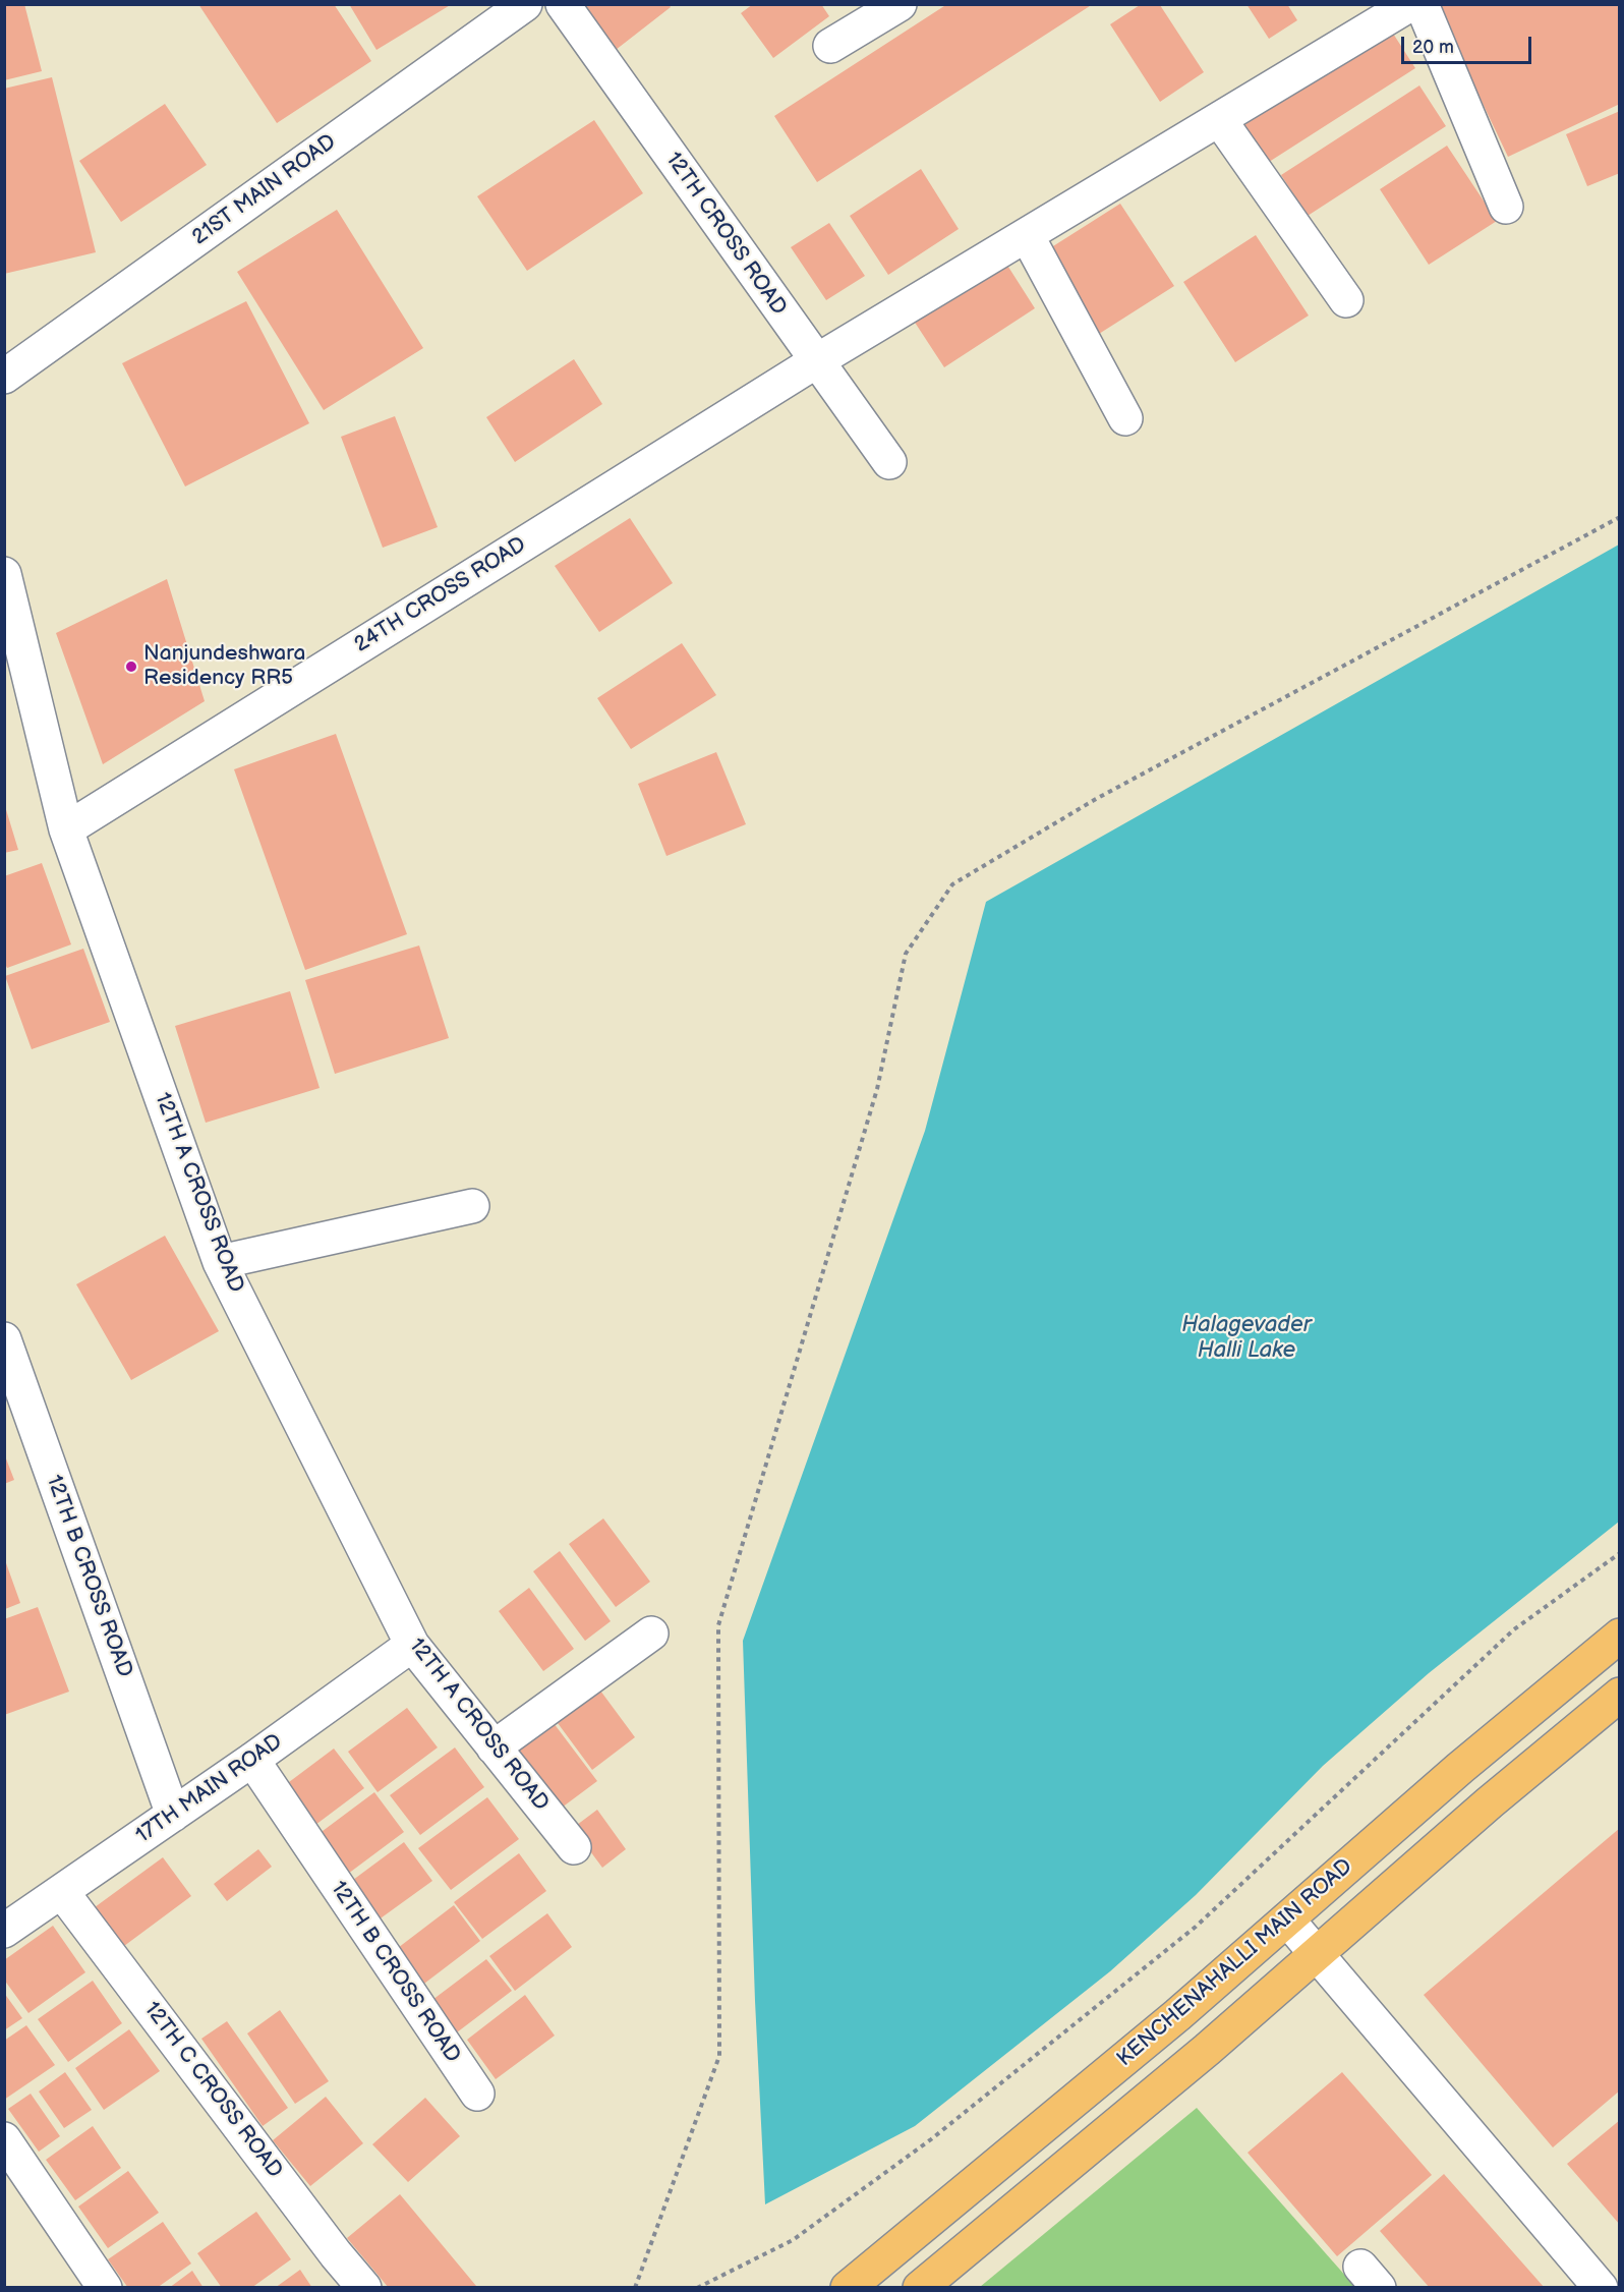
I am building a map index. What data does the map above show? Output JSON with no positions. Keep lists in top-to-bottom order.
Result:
{
  "streets": {
    "main road": ["KENCHENAHALLI MAIN ROAD"],
    "street": [
      "21ST MAIN ROAD",
      "12TH CROSS ROAD",
      "24TH CROSS ROAD",
      "12TH A CROSS ROAD",
      "12TH B CROSS ROAD",
      "17TH MAIN ROAD",
      "12TH C CROSS ROAD"
    ]
  },
  "crossings": [
    ["12TH CROSS ROAD", "24TH CROSS ROAD"],
    ["24TH CROSS ROAD", "12TH A CROSS ROAD"],
    ["12TH A CROSS ROAD", "17TH MAIN ROAD"],
    ["12TH B CROSS ROAD", "17TH MAIN ROAD"],
    ["17TH MAIN ROAD", "12TH C CROSS ROAD"]
  ],
  "water": ["Halagevader Halli Lake"],
  "places": ["Nanjundeshwara Residency RR5"],
  "scale_bar": "20 m"
}
